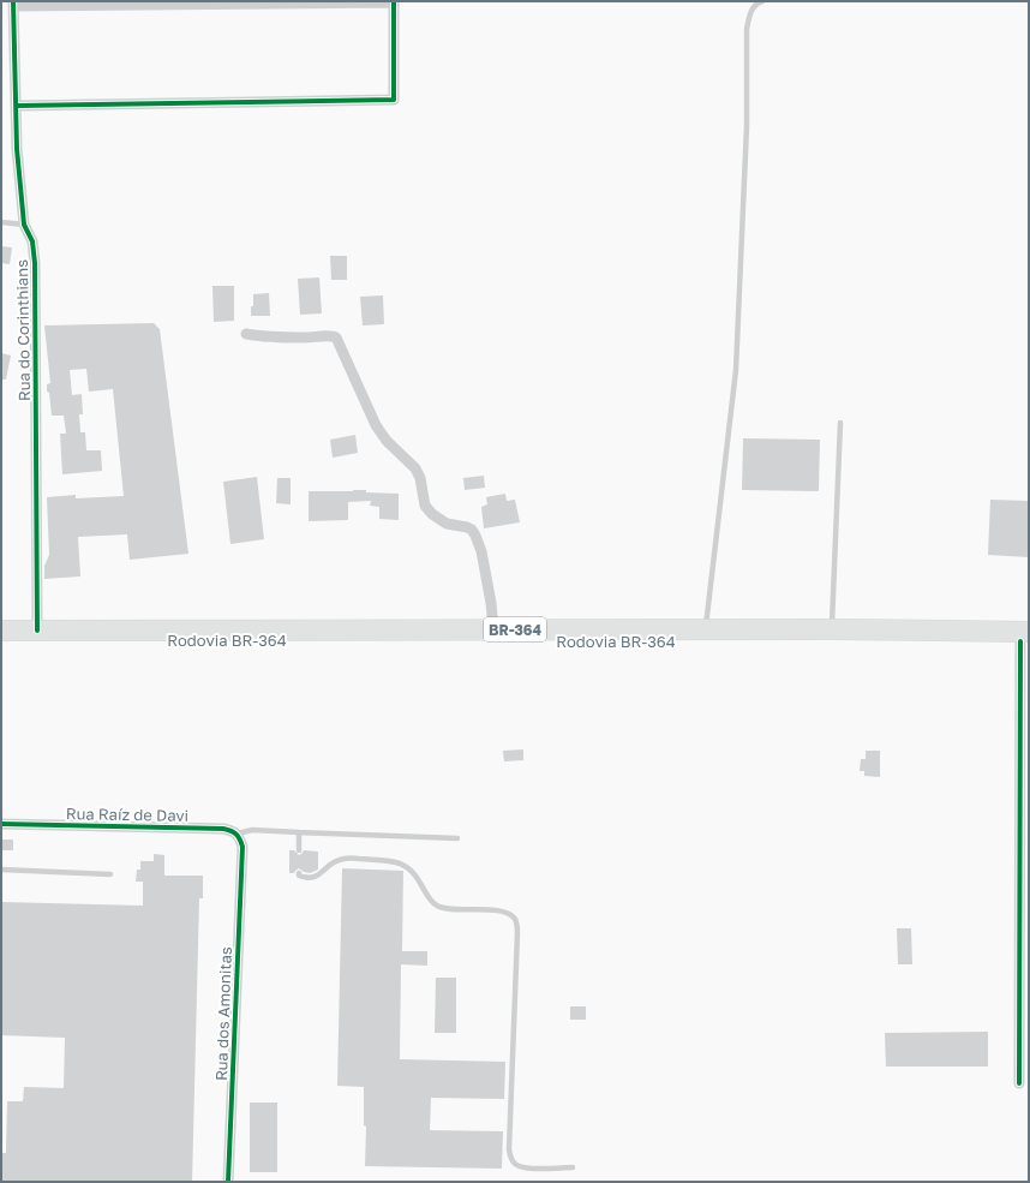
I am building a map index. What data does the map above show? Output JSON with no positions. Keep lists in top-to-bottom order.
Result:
{
  "streets": {
    "highway": ["BR-364", "Rodovia BR-364"],
    "street": ["Rua do Corinthians", "Rua Raíz de Davi", "Rua dos Amonitas"]
  },
  "crossings": [
    ["Rua do Corinthians", "BR-364"],
    ["BR-364", "Rodovia BR-364"],
    ["Rua Raíz de Davi", "Rua dos Amonitas"]
  ]
}
